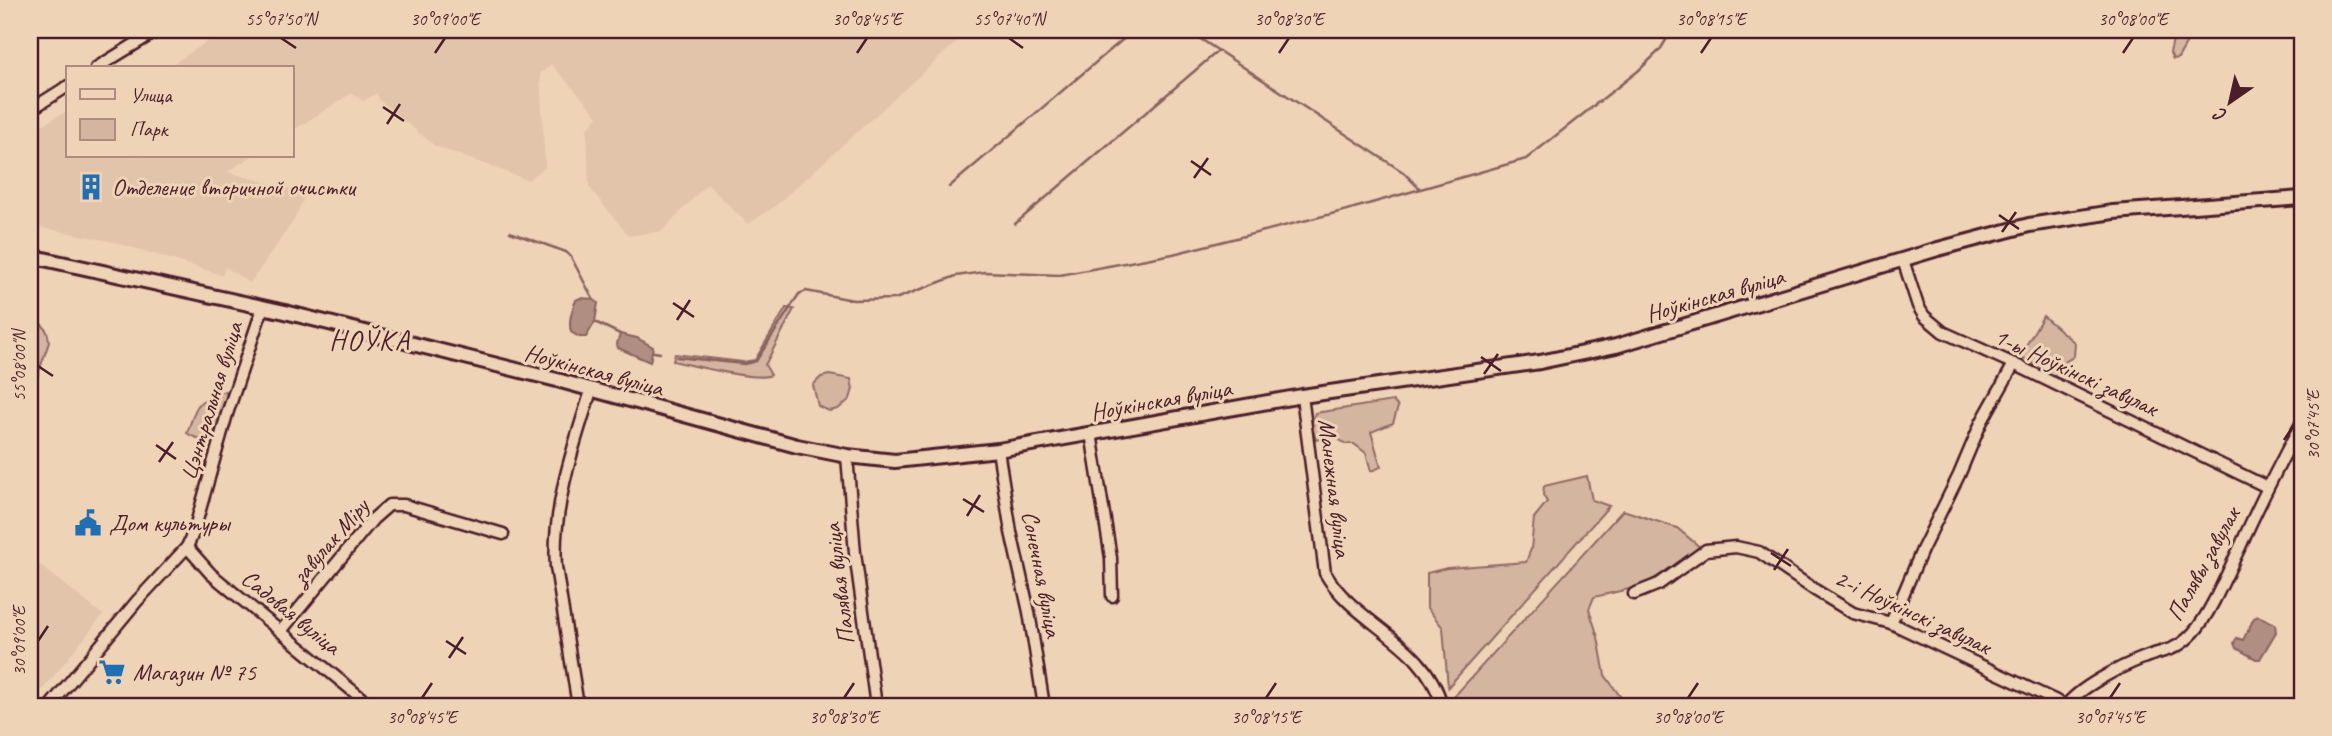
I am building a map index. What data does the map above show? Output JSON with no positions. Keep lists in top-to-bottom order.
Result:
{
  "streets": {
    "main road": ["Ноўкінская вуліца"],
    "street": [
      "1-ы Ноўкінскі завулак",
      "Цэнтральная вуліца",
      "Манежная вуліца",
      "завулак Міру",
      "Палявы завулак",
      "Сонечная вуліца",
      "Палявая вуліца",
      "Садовая вуліца",
      "2-і Ноўкінскі завулак"
    ]
  },
  "crossings": [
    ["Ноўкінская вуліца", "1-ы Ноўкінскі завулак"],
    ["Ноўкінская вуліца", "Цэнтральная вуліца"],
    ["Ноўкінская вуліца", "Манежная вуліца"],
    ["Ноўкінская вуліца", "Сонечная вуліца"],
    ["Ноўкінская вуліца", "Палявая вуліца"],
    ["1-ы Ноўкінскі завулак", "Палявы завулак"],
    ["Цэнтральная вуліца", "Садовая вуліца"],
    ["завулак Міру", "Садовая вуліца"],
    ["Палявы завулак", "2-і Ноўкінскі завулак"]
  ],
  "districts": ["НОЎКА"],
  "places": {
    "building": ["Отделение вторичной очистки"],
    "public building": ["Дом культуры"],
    "supermarket": ["Магазин № 75"]
  },
  "legend": ["Улица", "Парк"],
  "north": "bottom left",
  "coordinates": [
    "55°07'50\"N",
    "30°09'00\"E",
    "30°08'45\"E",
    "55°07'40\"N",
    "30°08'30\"E",
    "30°08'15\"E",
    "30°08'00\"E",
    "55°08'00\"N",
    "30°07'45\"E"
  ]
}
